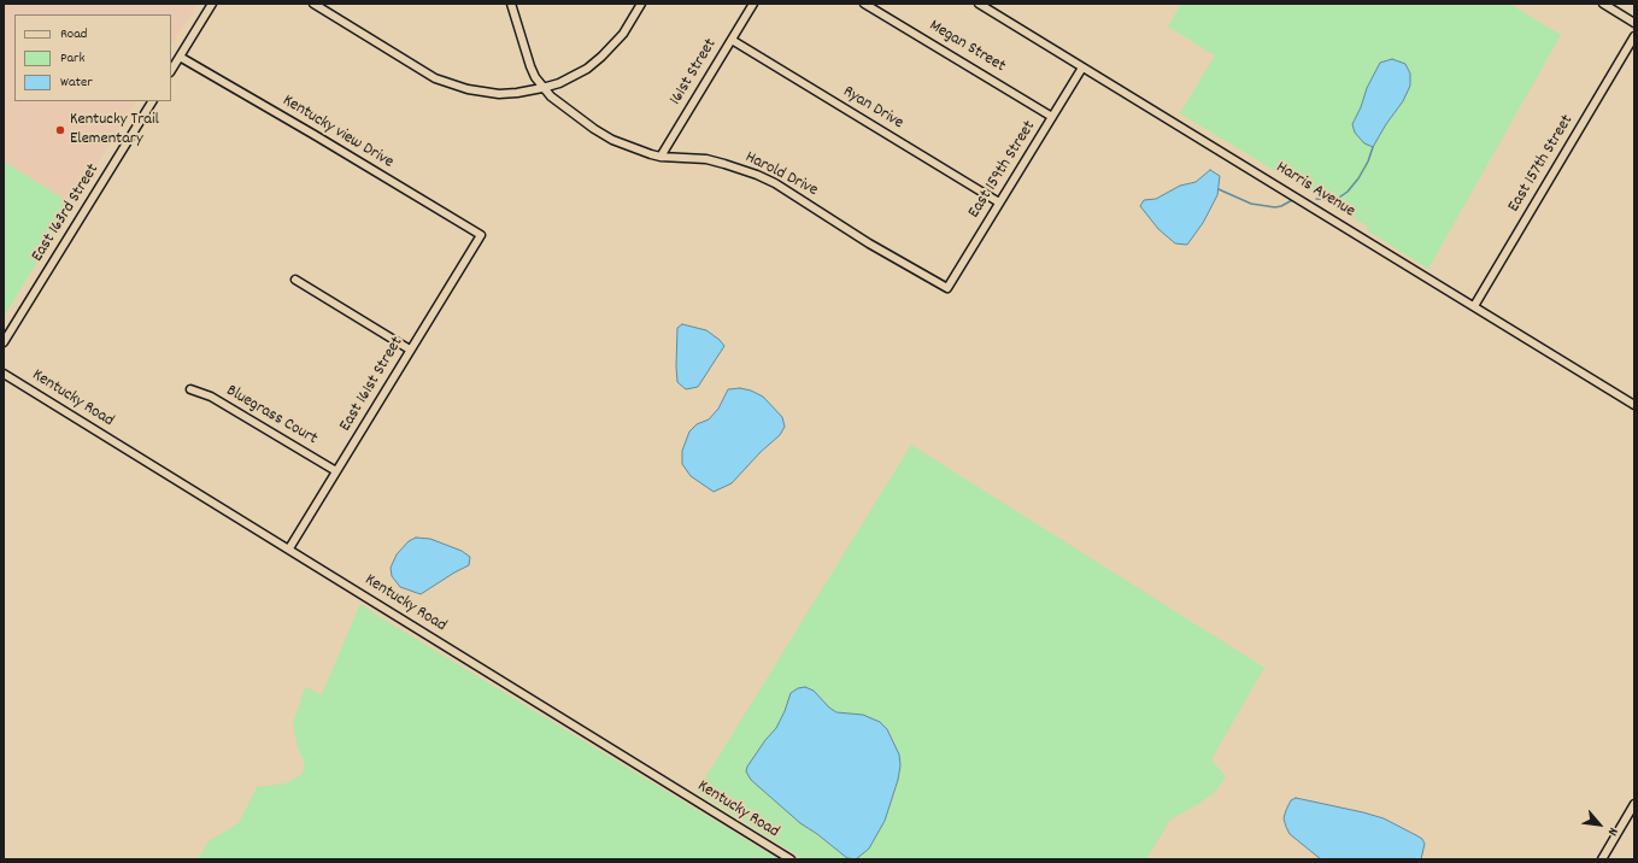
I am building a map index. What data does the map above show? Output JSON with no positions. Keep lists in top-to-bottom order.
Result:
{
  "streets": {
    "street": [
      "Megan Street",
      "161st Street",
      "Ryan Drive",
      "Kentucky view Drive",
      "East 157th Street",
      "East 159th Street",
      "Harold Drive",
      "Harris Avenue",
      "East 163rd Street",
      "East 161st Street",
      "Kentucky Road",
      "Bluegrass Court"
    ]
  },
  "crossings": [
    ["Megan Street", "East 159th Street"],
    ["161st Street", "Ryan Drive"],
    ["161st Street", "Harold Drive"],
    ["Ryan Drive", "East 159th Street"],
    ["Kentucky view Drive", "East 161st Street"],
    ["East 157th Street", "Harris Avenue"],
    ["East 159th Street", "Harold Drive"],
    ["East 159th Street", "Harris Avenue"],
    ["East 161st Street", "Kentucky Road"],
    ["East 161st Street", "Bluegrass Court"]
  ],
  "places": ["Kentucky Trail Elementary"],
  "legend": ["Road", "Park", "Water"],
  "north": "bottom right"
}
